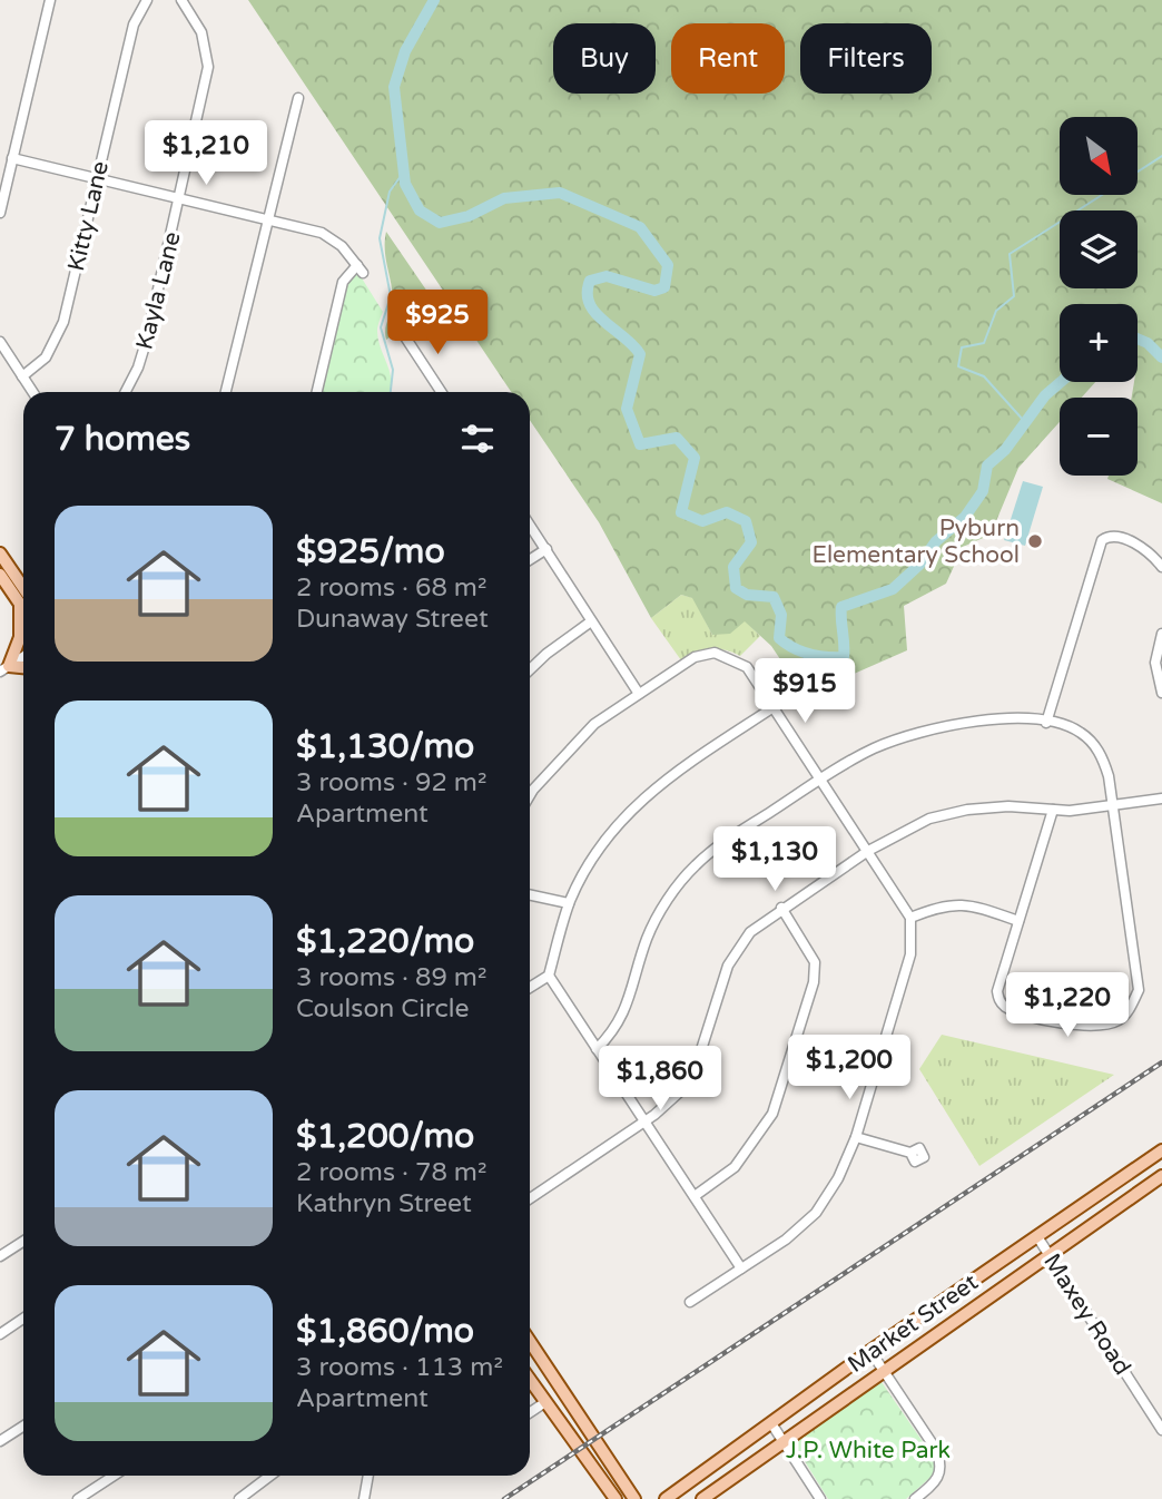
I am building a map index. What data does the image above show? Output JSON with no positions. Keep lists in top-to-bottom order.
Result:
{
  "streets": {
    "main road": ["Market Street"],
    "street": ["Kitty Lane", "Kayla Lane", "Maxey Road"]
  },
  "crossings": [
    ["Maxey Road", "Market Street"]
  ],
  "parks": ["J.P. White Park"],
  "places": ["Pyburn Elementary School"],
  "north": "bottom right",
  "page": {
    "chip": ["Buy", "Rent", "Filters"],
    "map_buttons": ["+", "−"],
    "price": [
      "$1,210",
      "$925",
      "$915",
      "$1,130",
      "$1,220",
      "$1,200",
      "$1,860"
    ],
    "heading": "7 homes",
    "list": [
      {
        "name": "$925/mo",
        "note": "2 rooms · 68 m² · Dunaway Street"
      },
      {
        "name": "$1,130/mo",
        "note": "3 rooms · 92 m² · Apartment"
      },
      {
        "name": "$1,220/mo",
        "note": "3 rooms · 89 m² · Coulson Circle"
      },
      {
        "name": "$1,200/mo",
        "note": "2 rooms · 78 m² · Kathryn Street"
      },
      {
        "name": "$1,860/mo",
        "note": "3 rooms · 113 m² · Apartment"
      }
    ]
  }
}
